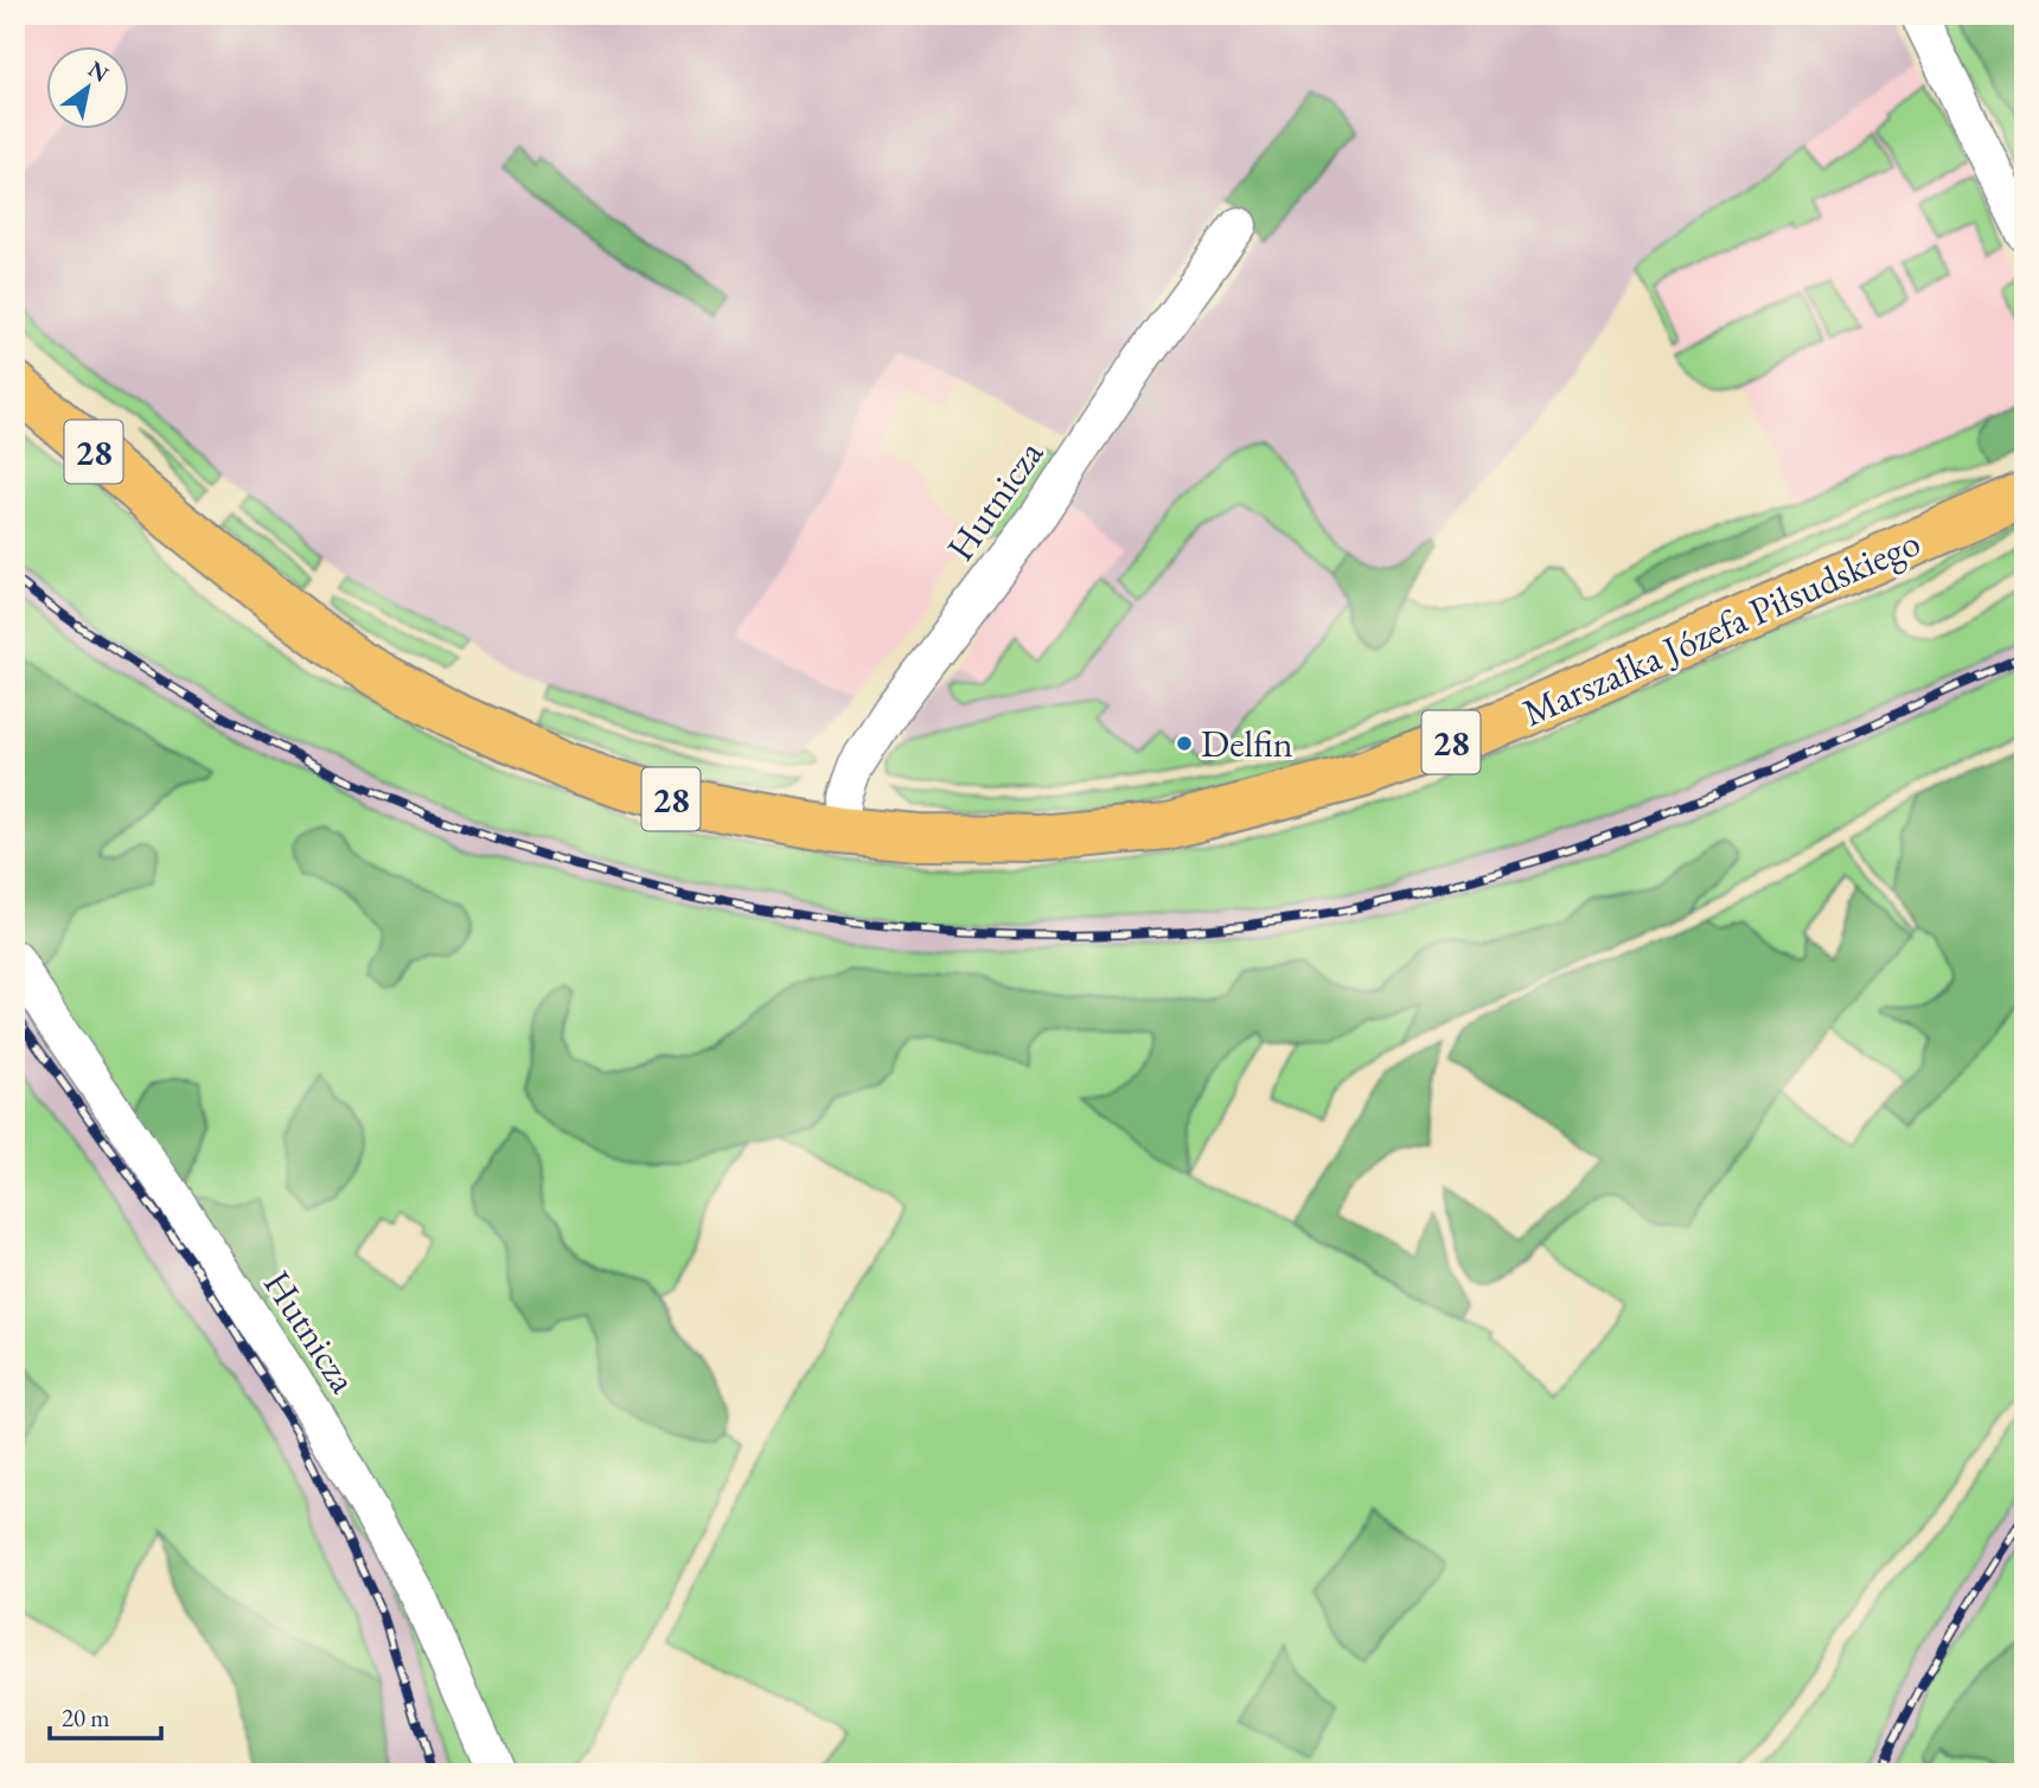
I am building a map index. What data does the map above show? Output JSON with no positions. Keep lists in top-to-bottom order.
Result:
{
  "streets": {
    "main road": ["28", "Marszałka Józefa Piłsudskiego"],
    "street": ["Hutnicza"]
  },
  "crossings": [
    ["Hutnicza", "Marszałka Józefa Piłsudskiego"]
  ],
  "places": ["Delfin"],
  "scale_bar": "20 m",
  "north": "top right"
}
